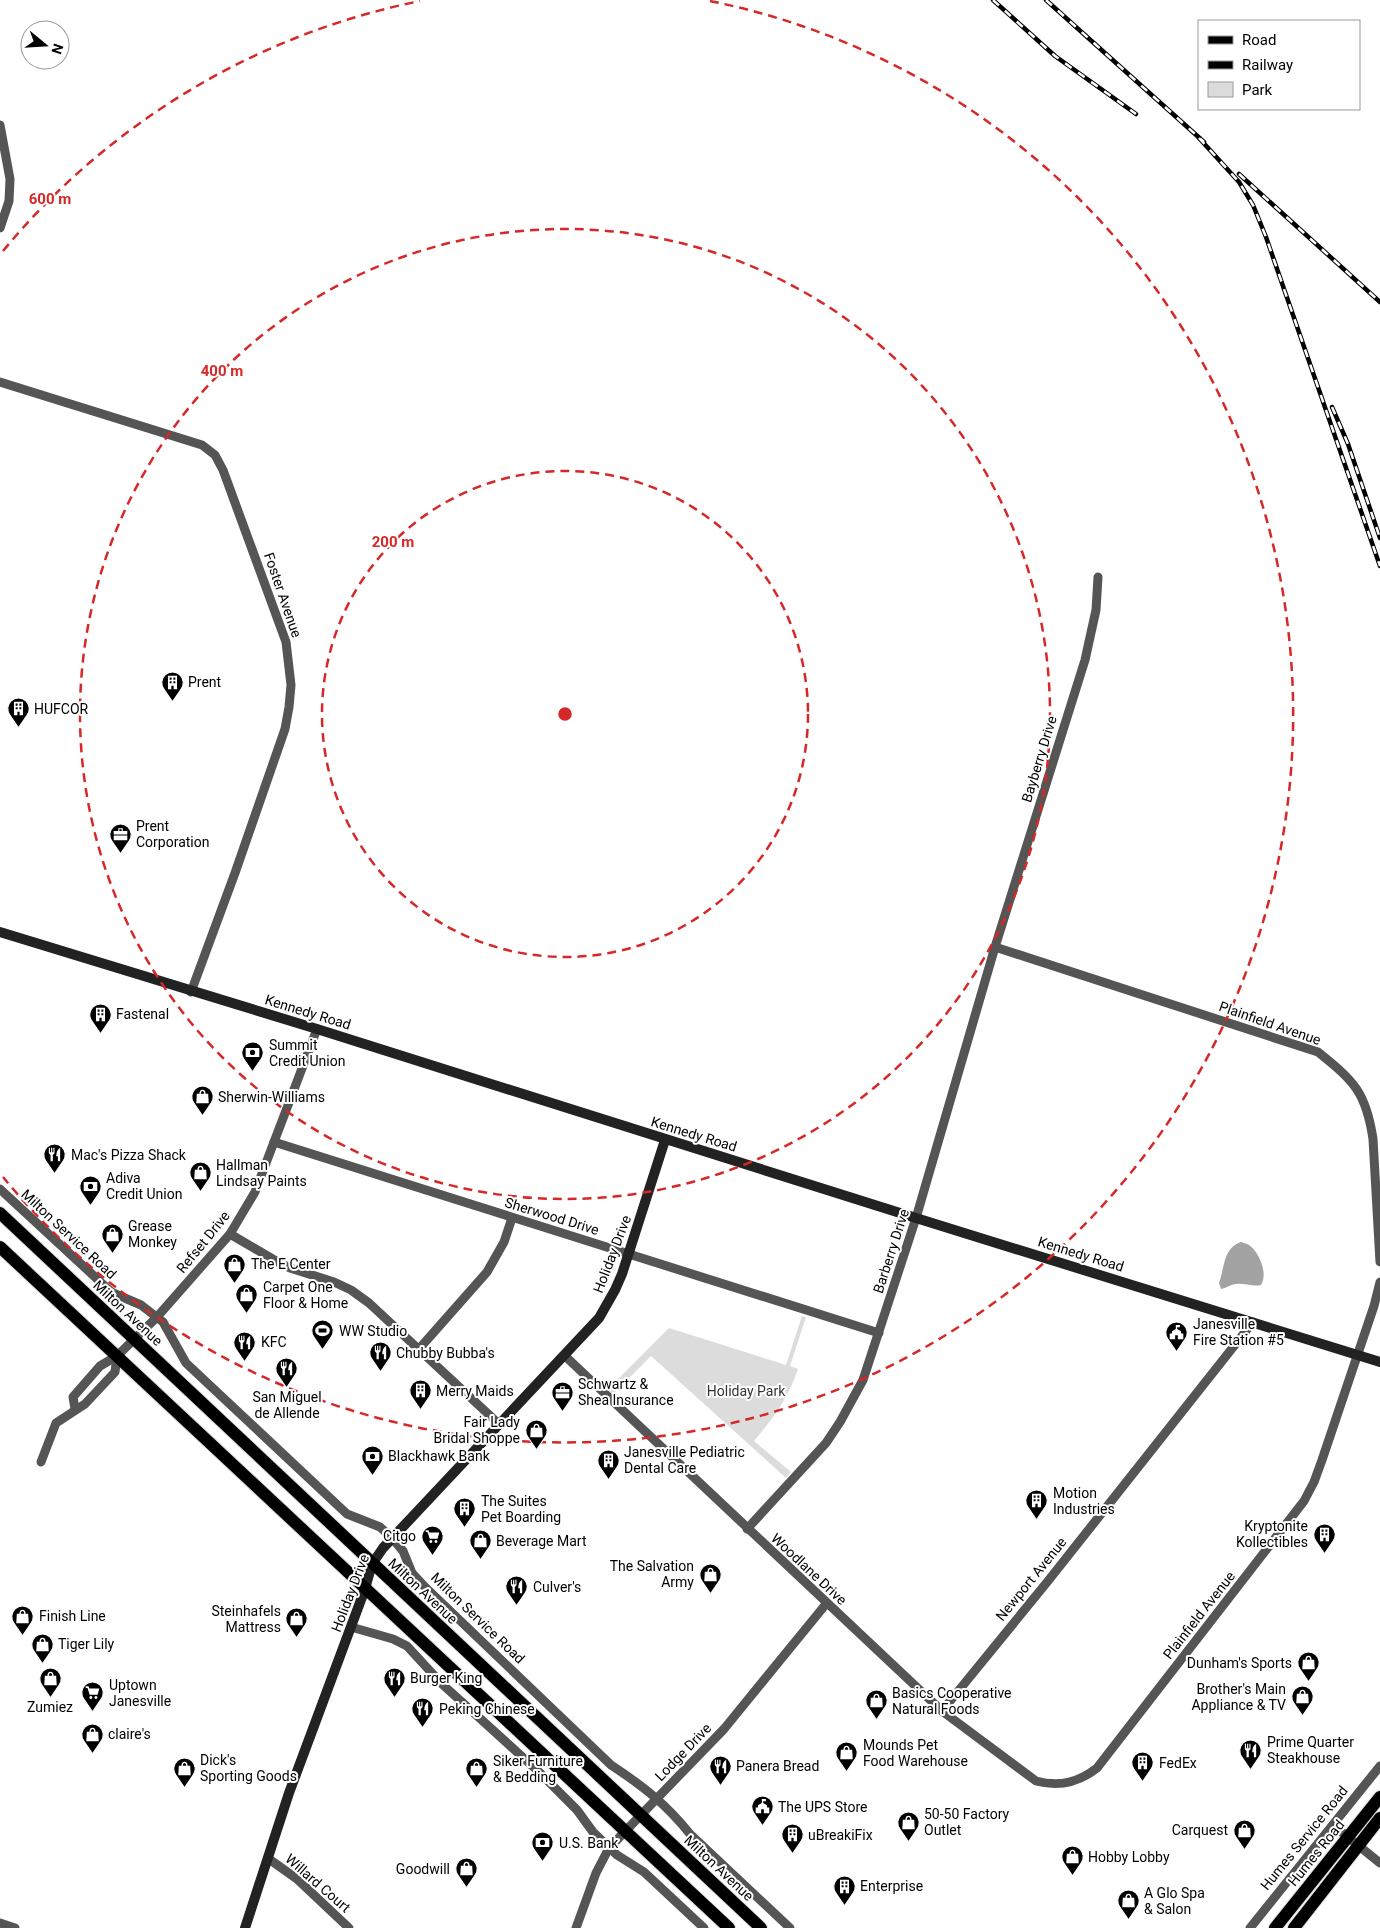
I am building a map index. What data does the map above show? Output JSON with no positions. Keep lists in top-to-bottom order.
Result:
{
  "streets": {
    "main road": ["Milton Avenue", "Humes Road"],
    "street": [
      "Foster Avenue",
      "Bayberry Drive",
      "Kennedy Road",
      "Plainfield Avenue",
      "Sherwood Drive",
      "Milton Service Road",
      "Refset Drive",
      "Barberry Drive",
      "Holiday Drive",
      "Woodlane Drive",
      "Newport Avenue",
      "Lodge Drive",
      "Humes Service Road",
      "Willard Court"
    ]
  },
  "crossings": [
    ["Foster Avenue", "Kennedy Road"],
    ["Bayberry Drive", "Plainfield Avenue"],
    ["Bayberry Drive", "Barberry Drive"],
    ["Kennedy Road", "Plainfield Avenue"],
    ["Kennedy Road", "Refset Drive"],
    ["Kennedy Road", "Barberry Drive"],
    ["Kennedy Road", "Holiday Drive"],
    ["Kennedy Road", "Newport Avenue"],
    ["Plainfield Avenue", "Barberry Drive"],
    ["Plainfield Avenue", "Woodlane Drive"],
    ["Sherwood Drive", "Refset Drive"],
    ["Sherwood Drive", "Barberry Drive"],
    ["Sherwood Drive", "Holiday Drive"],
    ["Milton Service Road", "Refset Drive"],
    ["Milton Service Road", "Holiday Drive"],
    ["Milton Service Road", "Lodge Drive"],
    ["Refset Drive", "Milton Avenue"],
    ["Barberry Drive", "Woodlane Drive"],
    ["Holiday Drive", "Milton Avenue"],
    ["Holiday Drive", "Woodlane Drive"],
    ["Holiday Drive", "Willard Court"],
    ["Milton Avenue", "Lodge Drive"],
    ["Woodlane Drive", "Newport Avenue"],
    ["Woodlane Drive", "Lodge Drive"]
  ],
  "parks": ["Holiday Park"],
  "places": {
    "building": [
      "Prent",
      "HUFCOR",
      "Fastenal",
      "Merry Maids",
      "Janesville Pediatric Dental Care",
      "Motion Industries",
      "The Suites Pet Boarding",
      "Kryptonite Kollectibles",
      "FedEx",
      "uBreakiFix",
      "Enterprise"
    ],
    "office": ["Prent Corporation", "Schwartz & Shea Insurance"],
    "bank": [
      "Summit Credit Union",
      "Adiva Credit Union",
      "Blackhawk Bank",
      "U.S. Bank"
    ],
    "shop": [
      "Sherwin-Williams",
      "Hallman Lindsay Paints",
      "Grease Monkey",
      "The E Center",
      "Carpet One Floor & Home",
      "Fair Lady Bridal Shoppe",
      "Beverage Mart",
      "The Salvation Army",
      "Finish Line",
      "Steinhafels Mattress",
      "Tiger Lily",
      "Dunham's Sports",
      "Zumiez",
      "Brother's Main Appliance & TV",
      "Basics Cooperative Natural Foods",
      "claire's",
      "Mounds Pet Food Warehouse",
      "Dick's Sporting Goods",
      "Siker Furniture & Bedding",
      "50-50 Factory Outlet",
      "Carquest",
      "Hobby Lobby",
      "Goodwill",
      "A Glo Spa & Salon"
    ],
    "restaurant": [
      "Mac's Pizza Shack",
      "KFC",
      "Chubby Bubba's",
      "San Miguel de Allende",
      "Culver's",
      "Burger King",
      "Peking Chinese",
      "Prime Quarter Steakhouse",
      "Panera Bread"
    ],
    "sports": ["WW Studio"],
    "public building": ["Janesville Fire Station #5", "The UPS Store"],
    "supermarket": ["Citgo", "Uptown Janesville"]
  },
  "legend": ["Road", "Railway", "Park"],
  "north": "right",
  "rings": ["600 m", "400 m", "200 m"]
}
